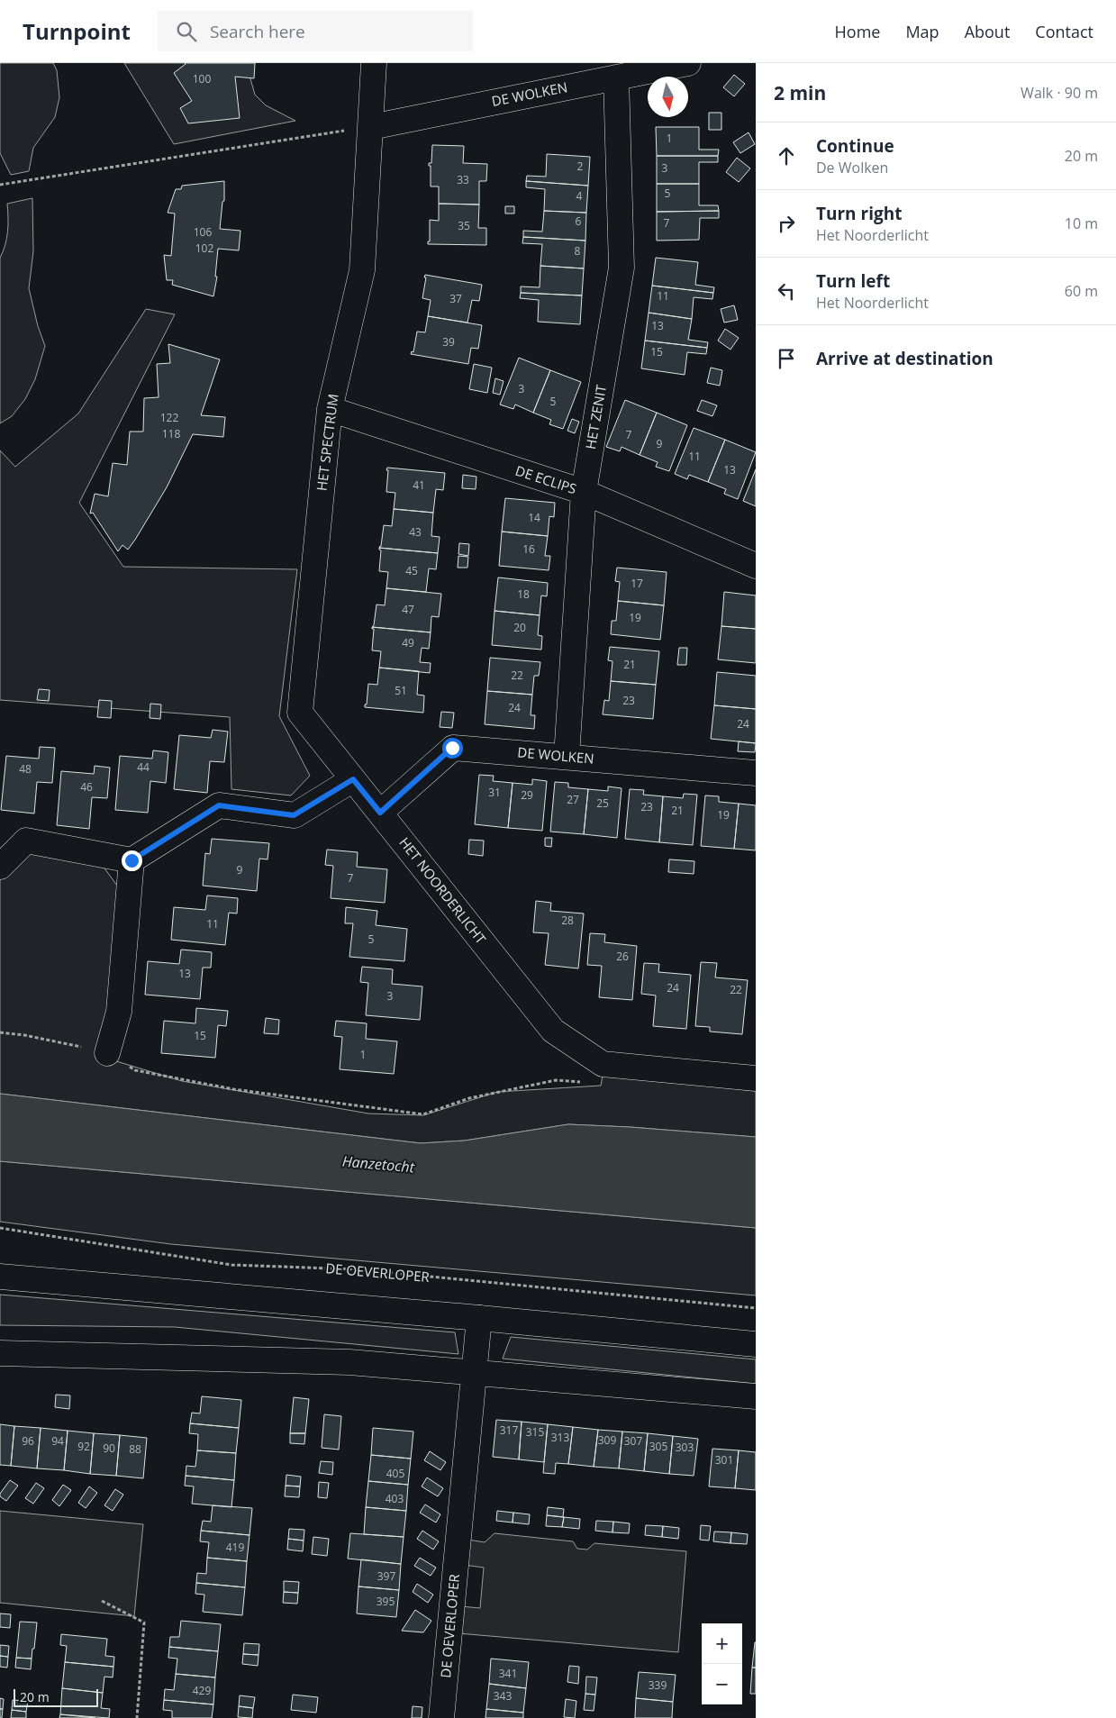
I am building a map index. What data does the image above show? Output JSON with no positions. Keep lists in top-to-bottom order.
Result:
{
  "streets": {
    "street": [
      "DE WOLKEN",
      "HET ZENIT",
      "HET SPECTRUM",
      "DE ECLIPS",
      "HET NOORDERLICHT",
      "DE OEVERLOPER"
    ]
  },
  "crossings": [
    ["DE WOLKEN", "HET ZENIT"],
    ["DE WOLKEN", "HET SPECTRUM"],
    ["DE WOLKEN", "HET NOORDERLICHT"],
    ["HET ZENIT", "DE ECLIPS"],
    ["HET SPECTRUM", "DE ECLIPS"],
    ["HET SPECTRUM", "HET NOORDERLICHT"]
  ],
  "water": ["Hanzetocht"],
  "house_numbers": [
    "100",
    "1",
    "2",
    "3",
    "33",
    "5",
    "4",
    "6",
    "7",
    "35",
    "106",
    "102",
    "8",
    "11",
    "37",
    "13",
    "39",
    "15",
    "3",
    "5",
    "122",
    "118",
    "7",
    "9",
    "11",
    "13",
    "41",
    "14",
    "43",
    "16",
    "45",
    "17",
    "18",
    "47",
    "19",
    "20",
    "49",
    "21",
    "22",
    "51",
    "23",
    "24",
    "24",
    "44",
    "48",
    "46",
    "31",
    "29",
    "27",
    "25",
    "23",
    "21",
    "19",
    "9",
    "7",
    "28",
    "11",
    "5",
    "26",
    "13",
    "24",
    "22",
    "3",
    "15",
    "1",
    "317",
    "315",
    "313",
    "309",
    "96",
    "94",
    "307",
    "92",
    "305",
    "303",
    "90",
    "88",
    "301",
    "405",
    "403",
    "419",
    "397",
    "395",
    "341",
    "339",
    "429",
    "343"
  ],
  "scale_bar": "20 m",
  "north": "bottom",
  "page": {
    "header": "Turnpoint",
    "search": "Search here",
    "nav": [
      "Home",
      "Map",
      "About",
      "Contact"
    ],
    "heading": ["2 min", "Walk · 90 m"],
    "list": [
      ["Continue", "De Wolken", "20 m"],
      ["Turn right", "Het Noorderlicht", "10 m"],
      ["Turn left", "Het Noorderlicht", "60 m"],
      "Arrive at destination"
    ],
    "map_buttons": ["+", "−"],
    "scale": "20 m"
  }
}
